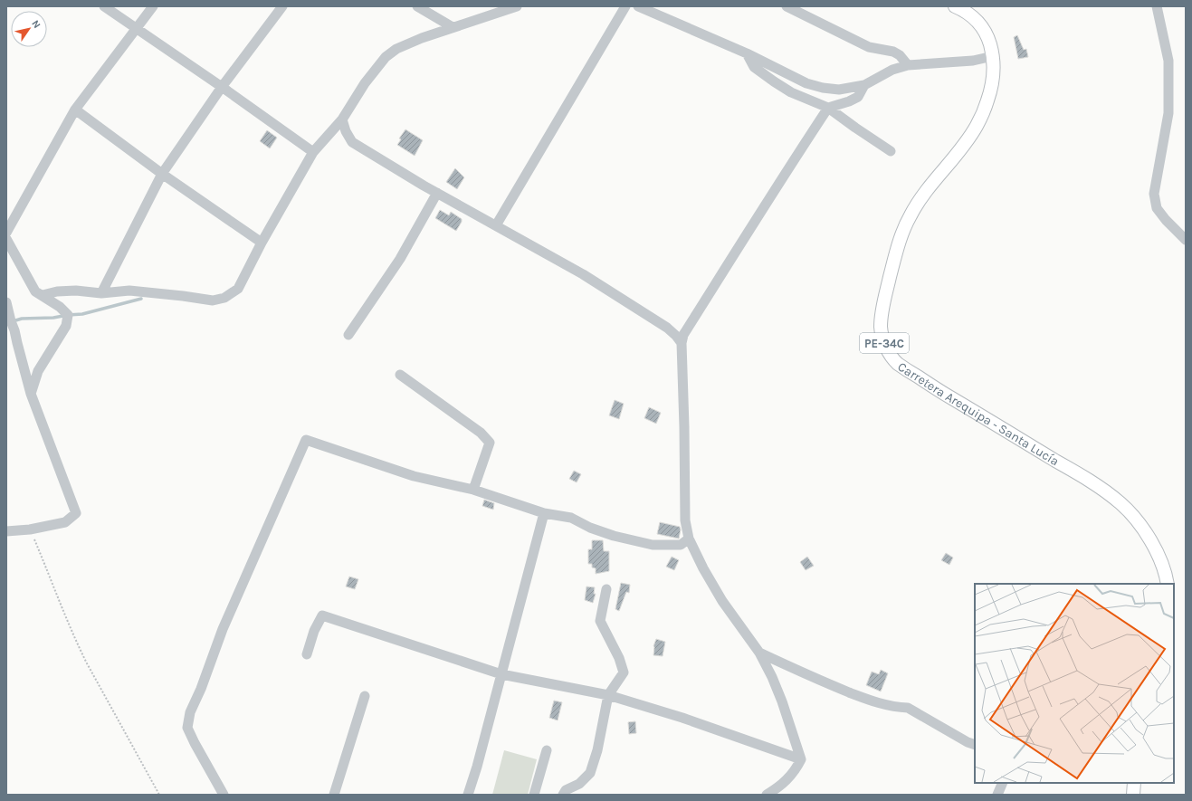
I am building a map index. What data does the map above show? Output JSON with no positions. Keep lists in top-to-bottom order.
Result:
{
  "streets": {
    "main road": ["PE-34C", "Carretera Arequipa - Santa Lucía"]
  },
  "north": "top right"
}
